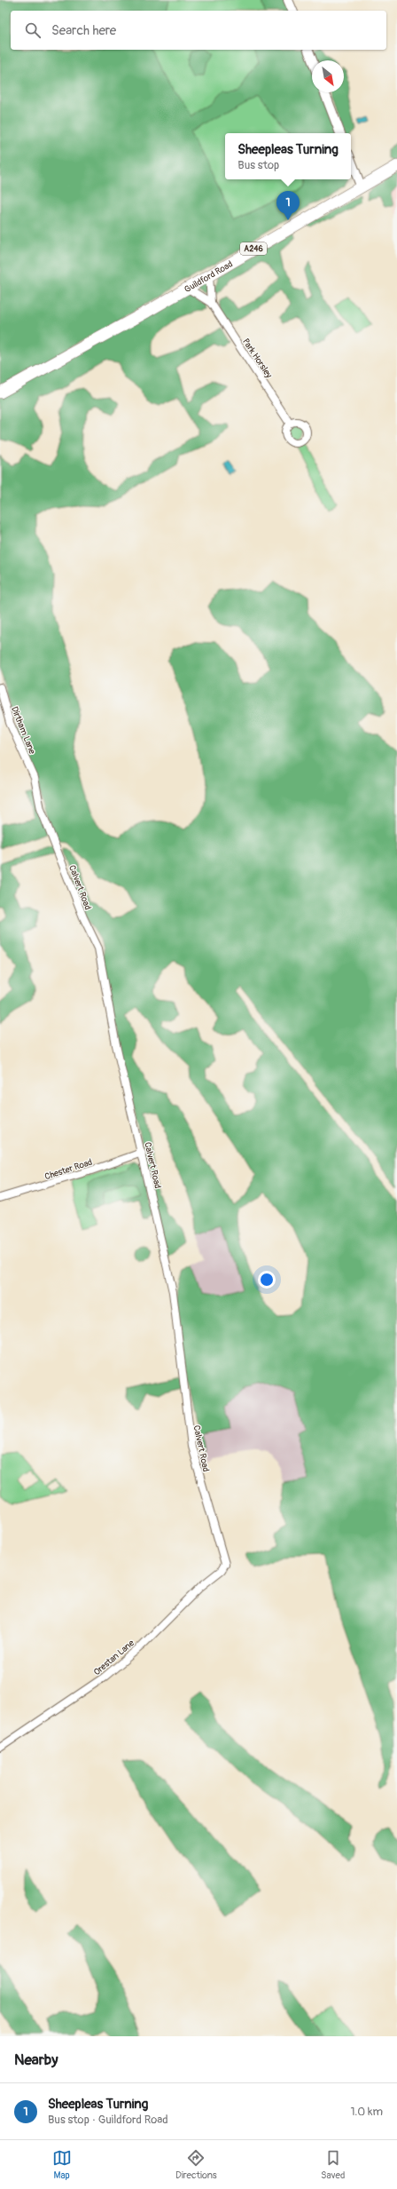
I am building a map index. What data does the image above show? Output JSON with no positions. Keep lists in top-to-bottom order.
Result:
{
  "streets": {
    "main road": ["A246", "Guildford Road"],
    "street": [
      "Park Horsley",
      "Dirtham Lane",
      "Calvert Road",
      "Chester Road",
      "Orestan Lane"
    ]
  },
  "crossings": [
    ["A246", "Guildford Road"],
    ["Guildford Road", "Park Horsley"],
    ["Dirtham Lane", "Calvert Road"],
    ["Calvert Road", "Chester Road"],
    ["Calvert Road", "Orestan Lane"]
  ],
  "north": "bottom right",
  "page": {
    "search": "Search here",
    "popup": ["Sheepleas Turning", "Bus stop"],
    "pins": "1",
    "heading": "Nearby",
    "list": [
      {
        "mark": "1",
        "name": "Sheepleas Turning",
        "note": "Bus stop · Guildford Road",
        "value": "1.0 km"
      }
    ],
    "nav": ["Map", "Directions", "Saved"]
  }
}
